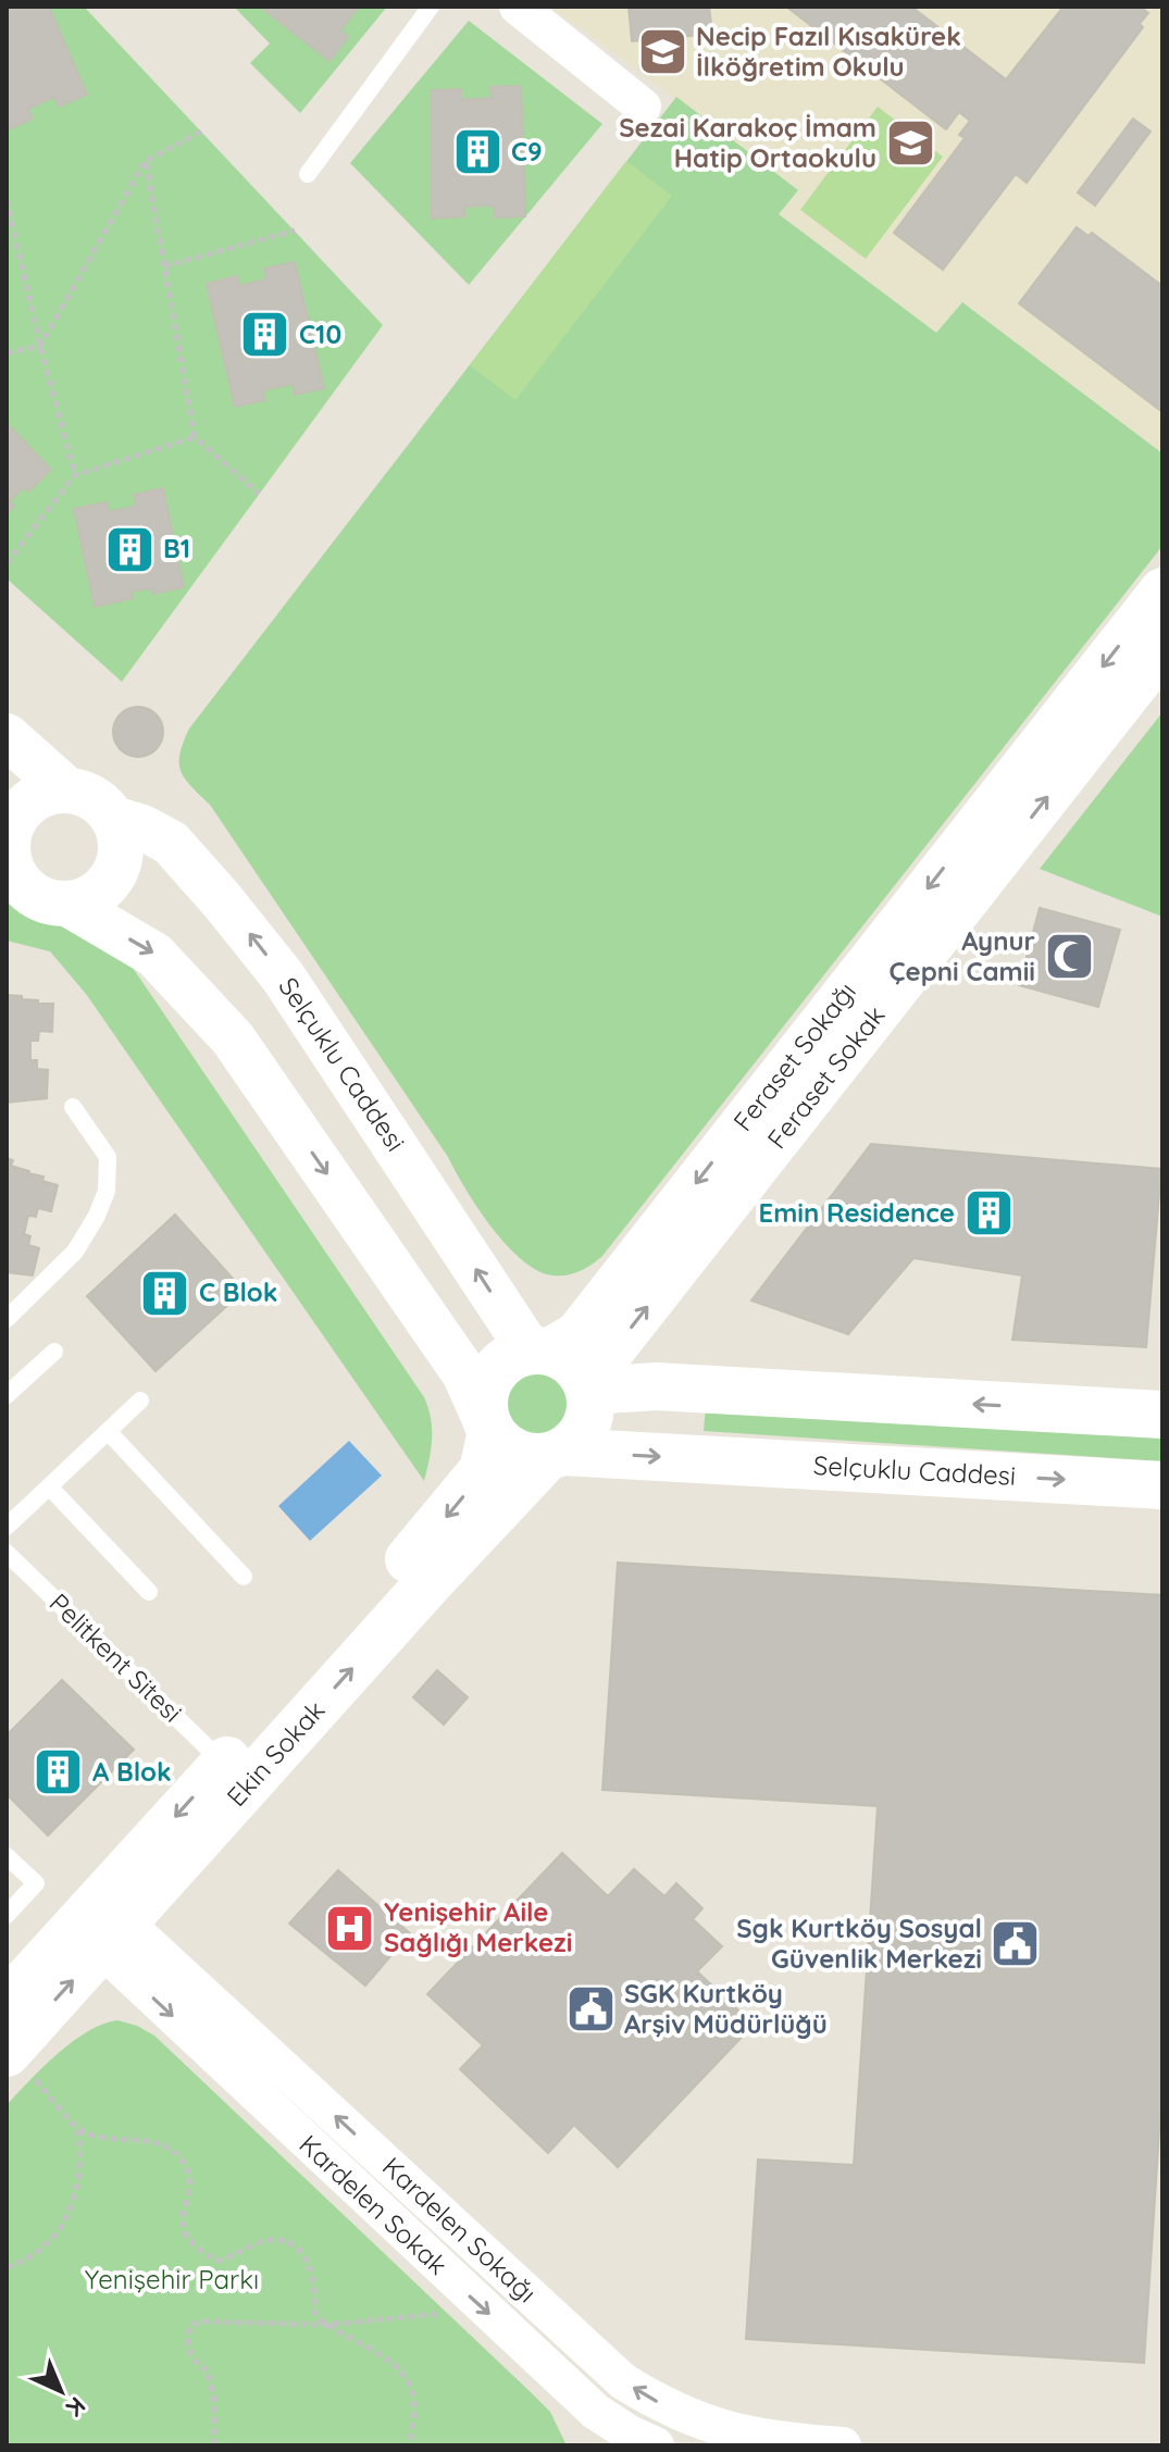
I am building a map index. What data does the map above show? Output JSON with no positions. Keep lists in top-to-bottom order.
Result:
{
  "streets": {
    "main road": ["Selçuklu Caddesi", "Ekin Sokak"],
    "street": [
      "Feraset Sokağı",
      "Feraset Sokak",
      "Kardelen Sokak",
      "Kardelen Sokağı"
    ],
    "lane": ["Pelitkent Sitesi"]
  },
  "crossings": [
    ["Feraset Sokağı", "Selçuklu Caddesi"],
    ["Feraset Sokağı", "Feraset Sokak"],
    ["Feraset Sokağı", "Ekin Sokak"],
    ["Selçuklu Caddesi", "Feraset Sokak"],
    ["Selçuklu Caddesi", "Ekin Sokak"],
    ["Feraset Sokak", "Ekin Sokak"],
    ["Pelitkent Sitesi", "Ekin Sokak"],
    ["Ekin Sokak", "Kardelen Sokak"],
    ["Ekin Sokak", "Kardelen Sokağı"],
    ["Kardelen Sokak", "Kardelen Sokağı"]
  ],
  "one_way": [
    "Feraset Sokağı",
    "Feraset Sokak",
    "Kardelen Sokak",
    "Kardelen Sokağı"
  ],
  "parks": ["Yenişehir Parkı"],
  "places": {
    "school or university": ["Necip Fazıl Kısakürek İlköğretim Okulu", "Sezai Karakoç İmam Hatip Ortaokulu"],
    "building": [
      "C9",
      "C10",
      "B1",
      "Emin Residence",
      "C Blok",
      "A Blok"
    ],
    "mosque": ["Aynur Çepni Camii"],
    "hospital": ["Yenişehir Aile Sağlığı Merkezi"],
    "public building": ["Sgk Kurtköy Sosyal Güvenlik Merkezi", "SGK Kurtköy Arşiv Müdürlüğü"]
  },
  "north": "bottom right"
}
